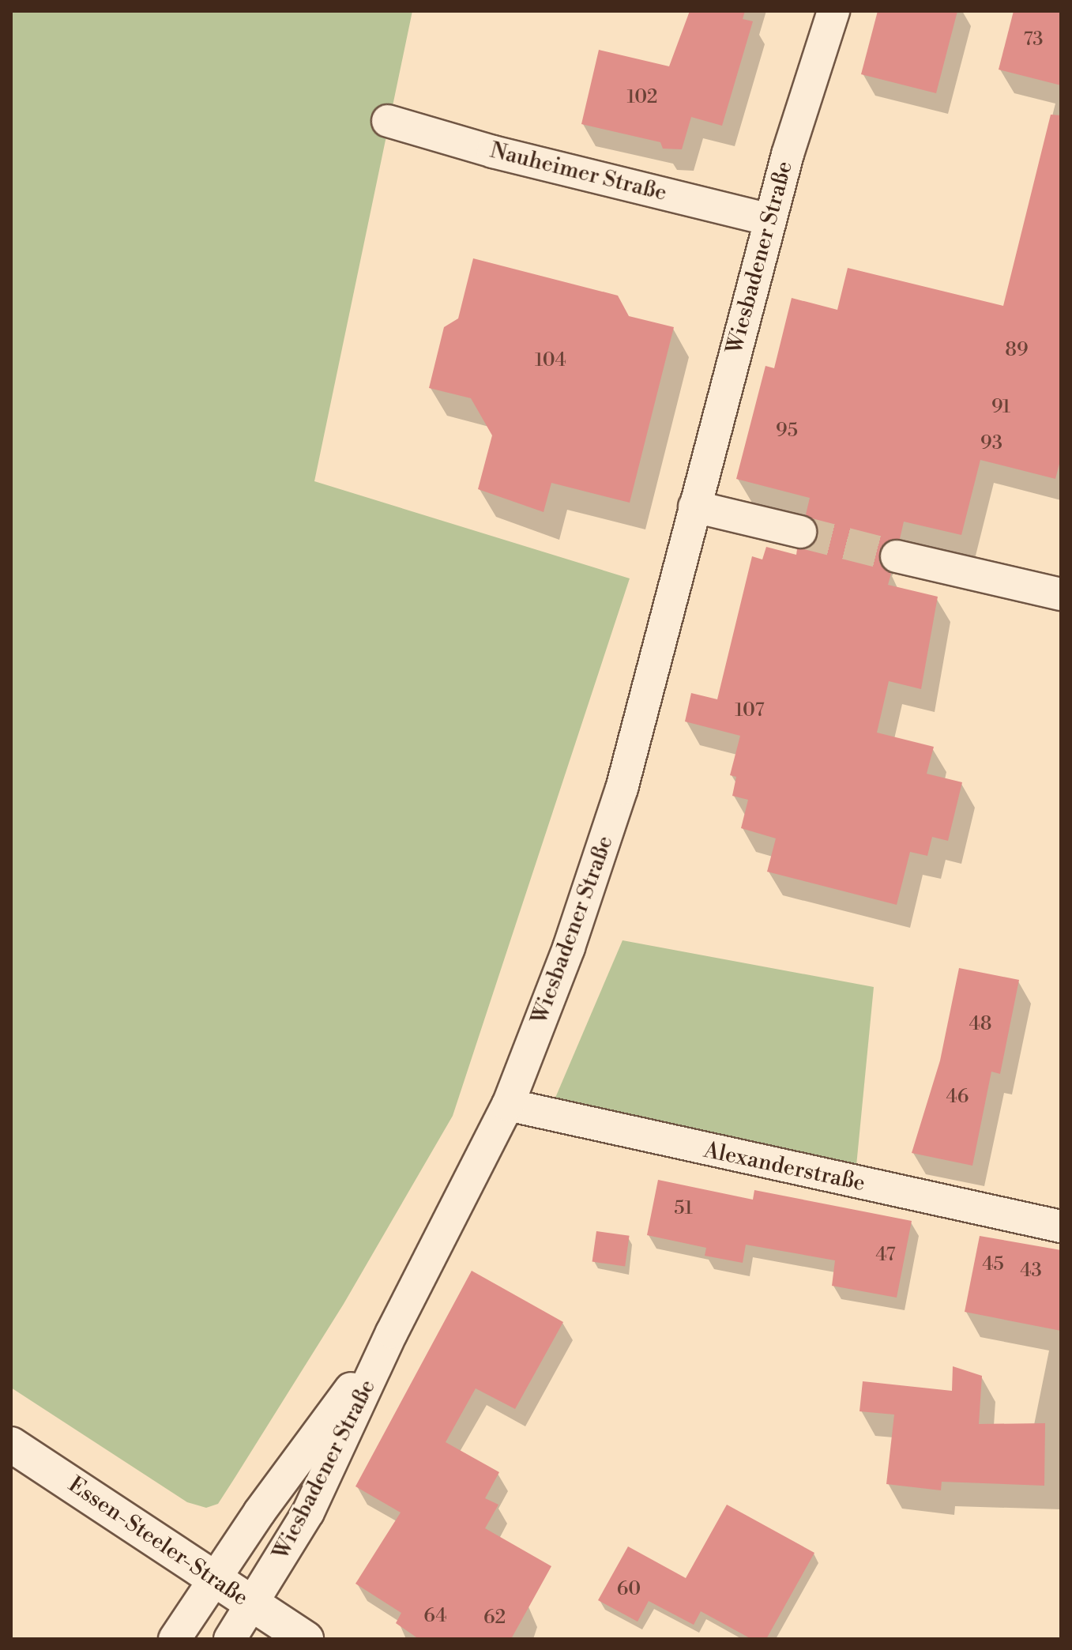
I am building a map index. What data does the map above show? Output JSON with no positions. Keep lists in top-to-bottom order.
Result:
{
  "streets": {
    "main road": ["Essen-Steeler-Straße"],
    "street": ["Nauheimer Straße", "Wiesbadener Straße", "Alexanderstraße"]
  },
  "crossings": [
    ["Nauheimer Straße", "Wiesbadener Straße"],
    ["Wiesbadener Straße", "Alexanderstraße"],
    ["Wiesbadener Straße", "Essen-Steeler-Straße"]
  ],
  "house_numbers": [
    "73",
    "102",
    "89",
    "104",
    "91",
    "95",
    "93",
    "107",
    "48",
    "46",
    "51",
    "47",
    "45",
    "43",
    "60",
    "64",
    "62"
  ]
}
